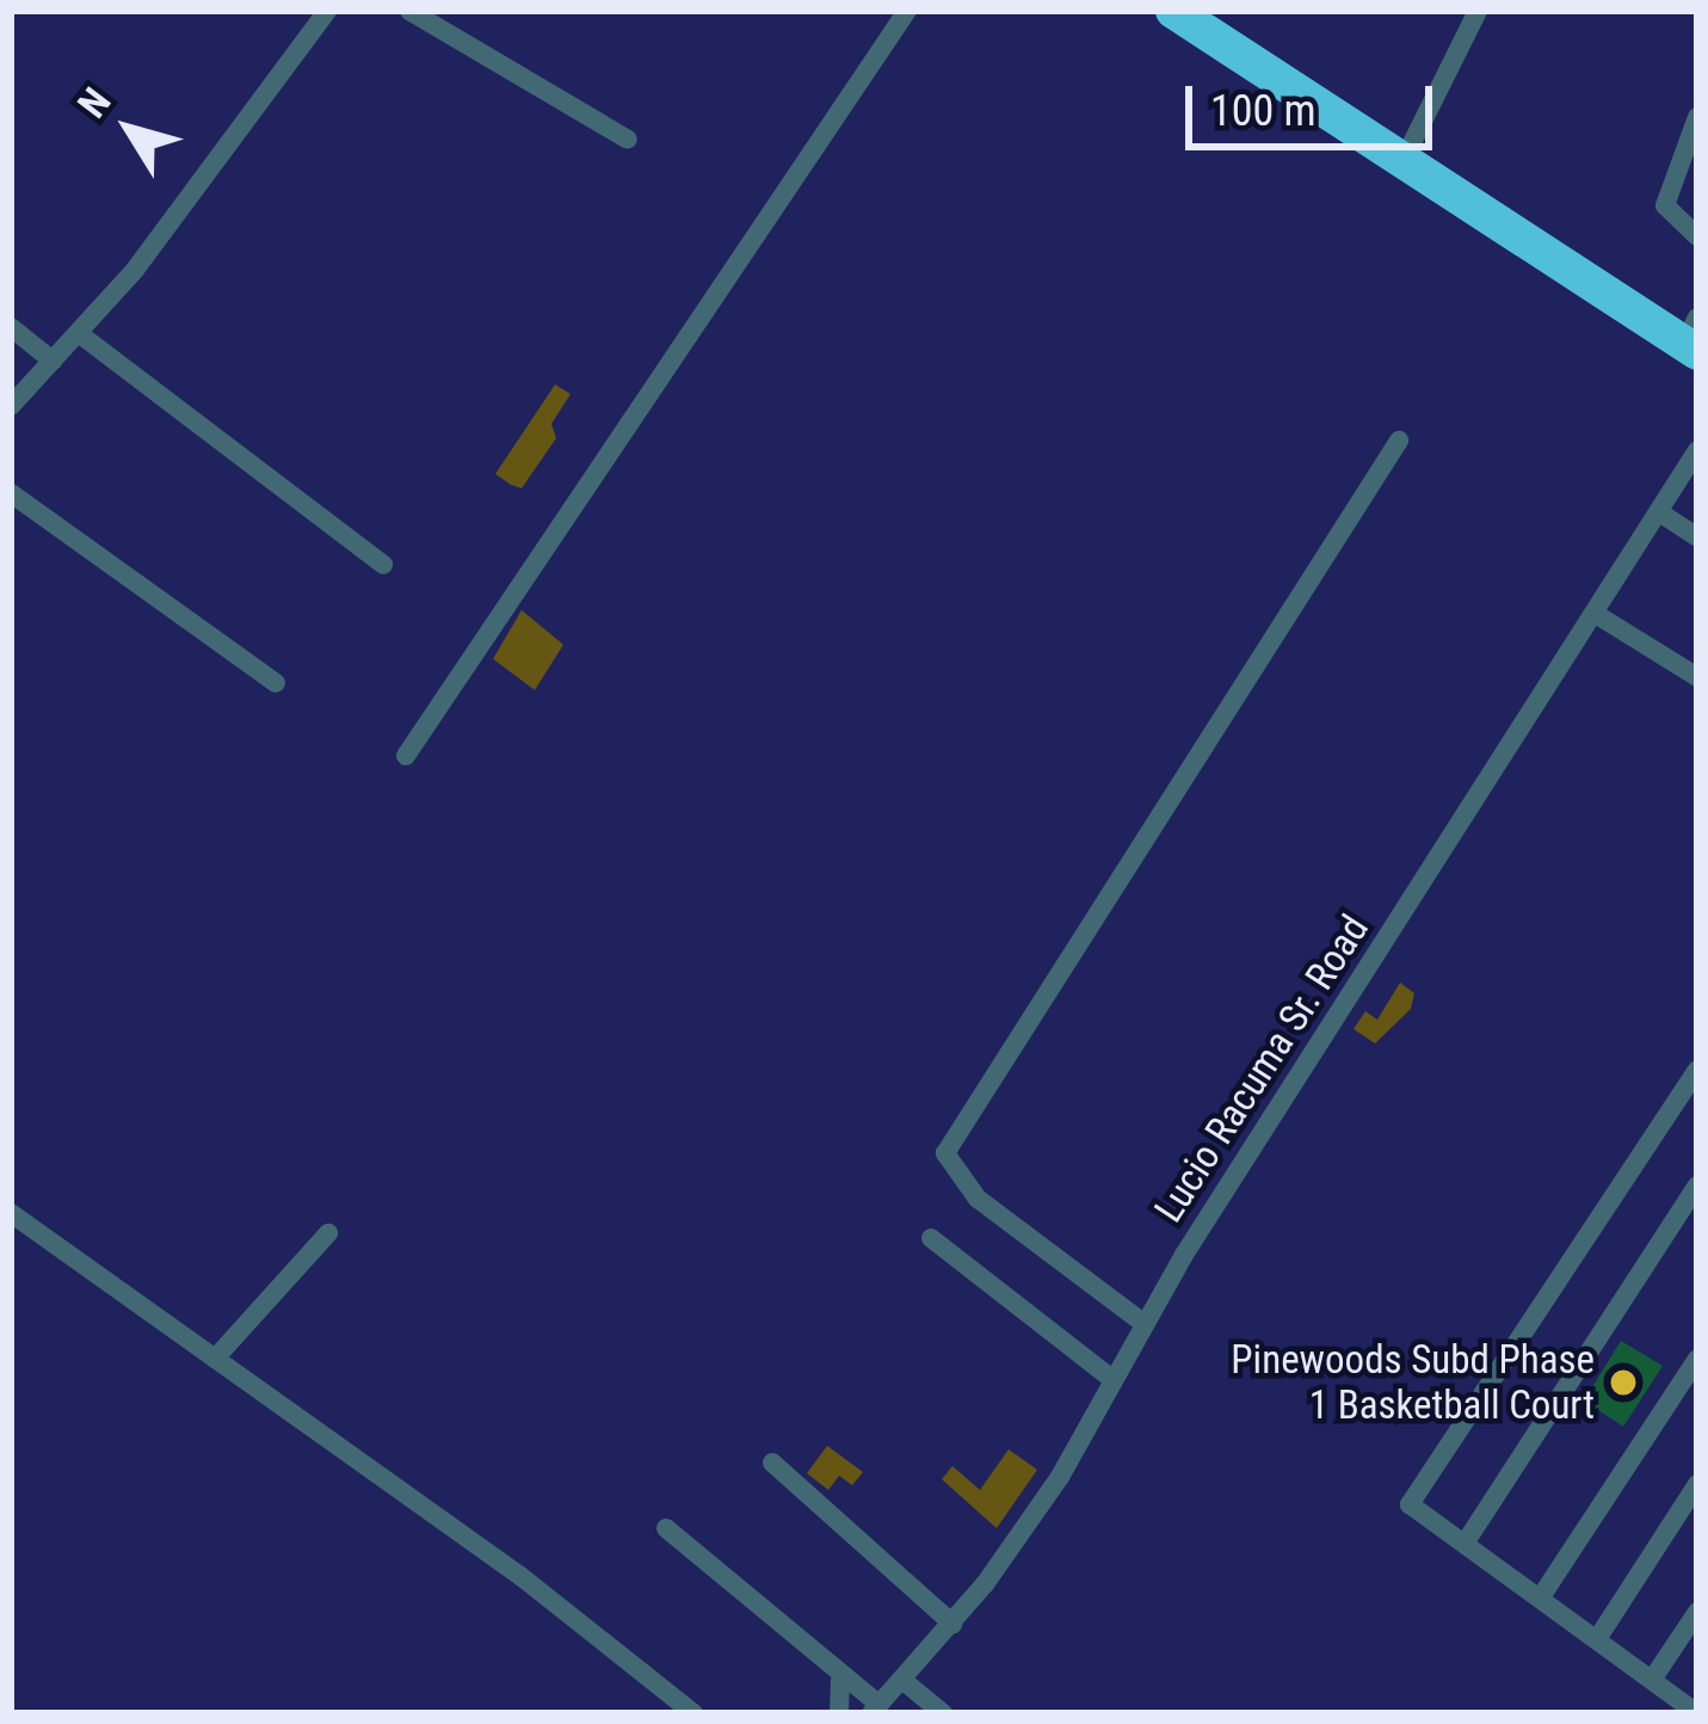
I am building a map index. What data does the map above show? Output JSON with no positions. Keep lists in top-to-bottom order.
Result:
{
  "streets": {
    "street": ["Lucio Racuma Sr. Road"]
  },
  "places": ["Pinewoods Subd Phase 1 Basketball Court"],
  "scale_bar": "100 m",
  "north": "top left"
}
